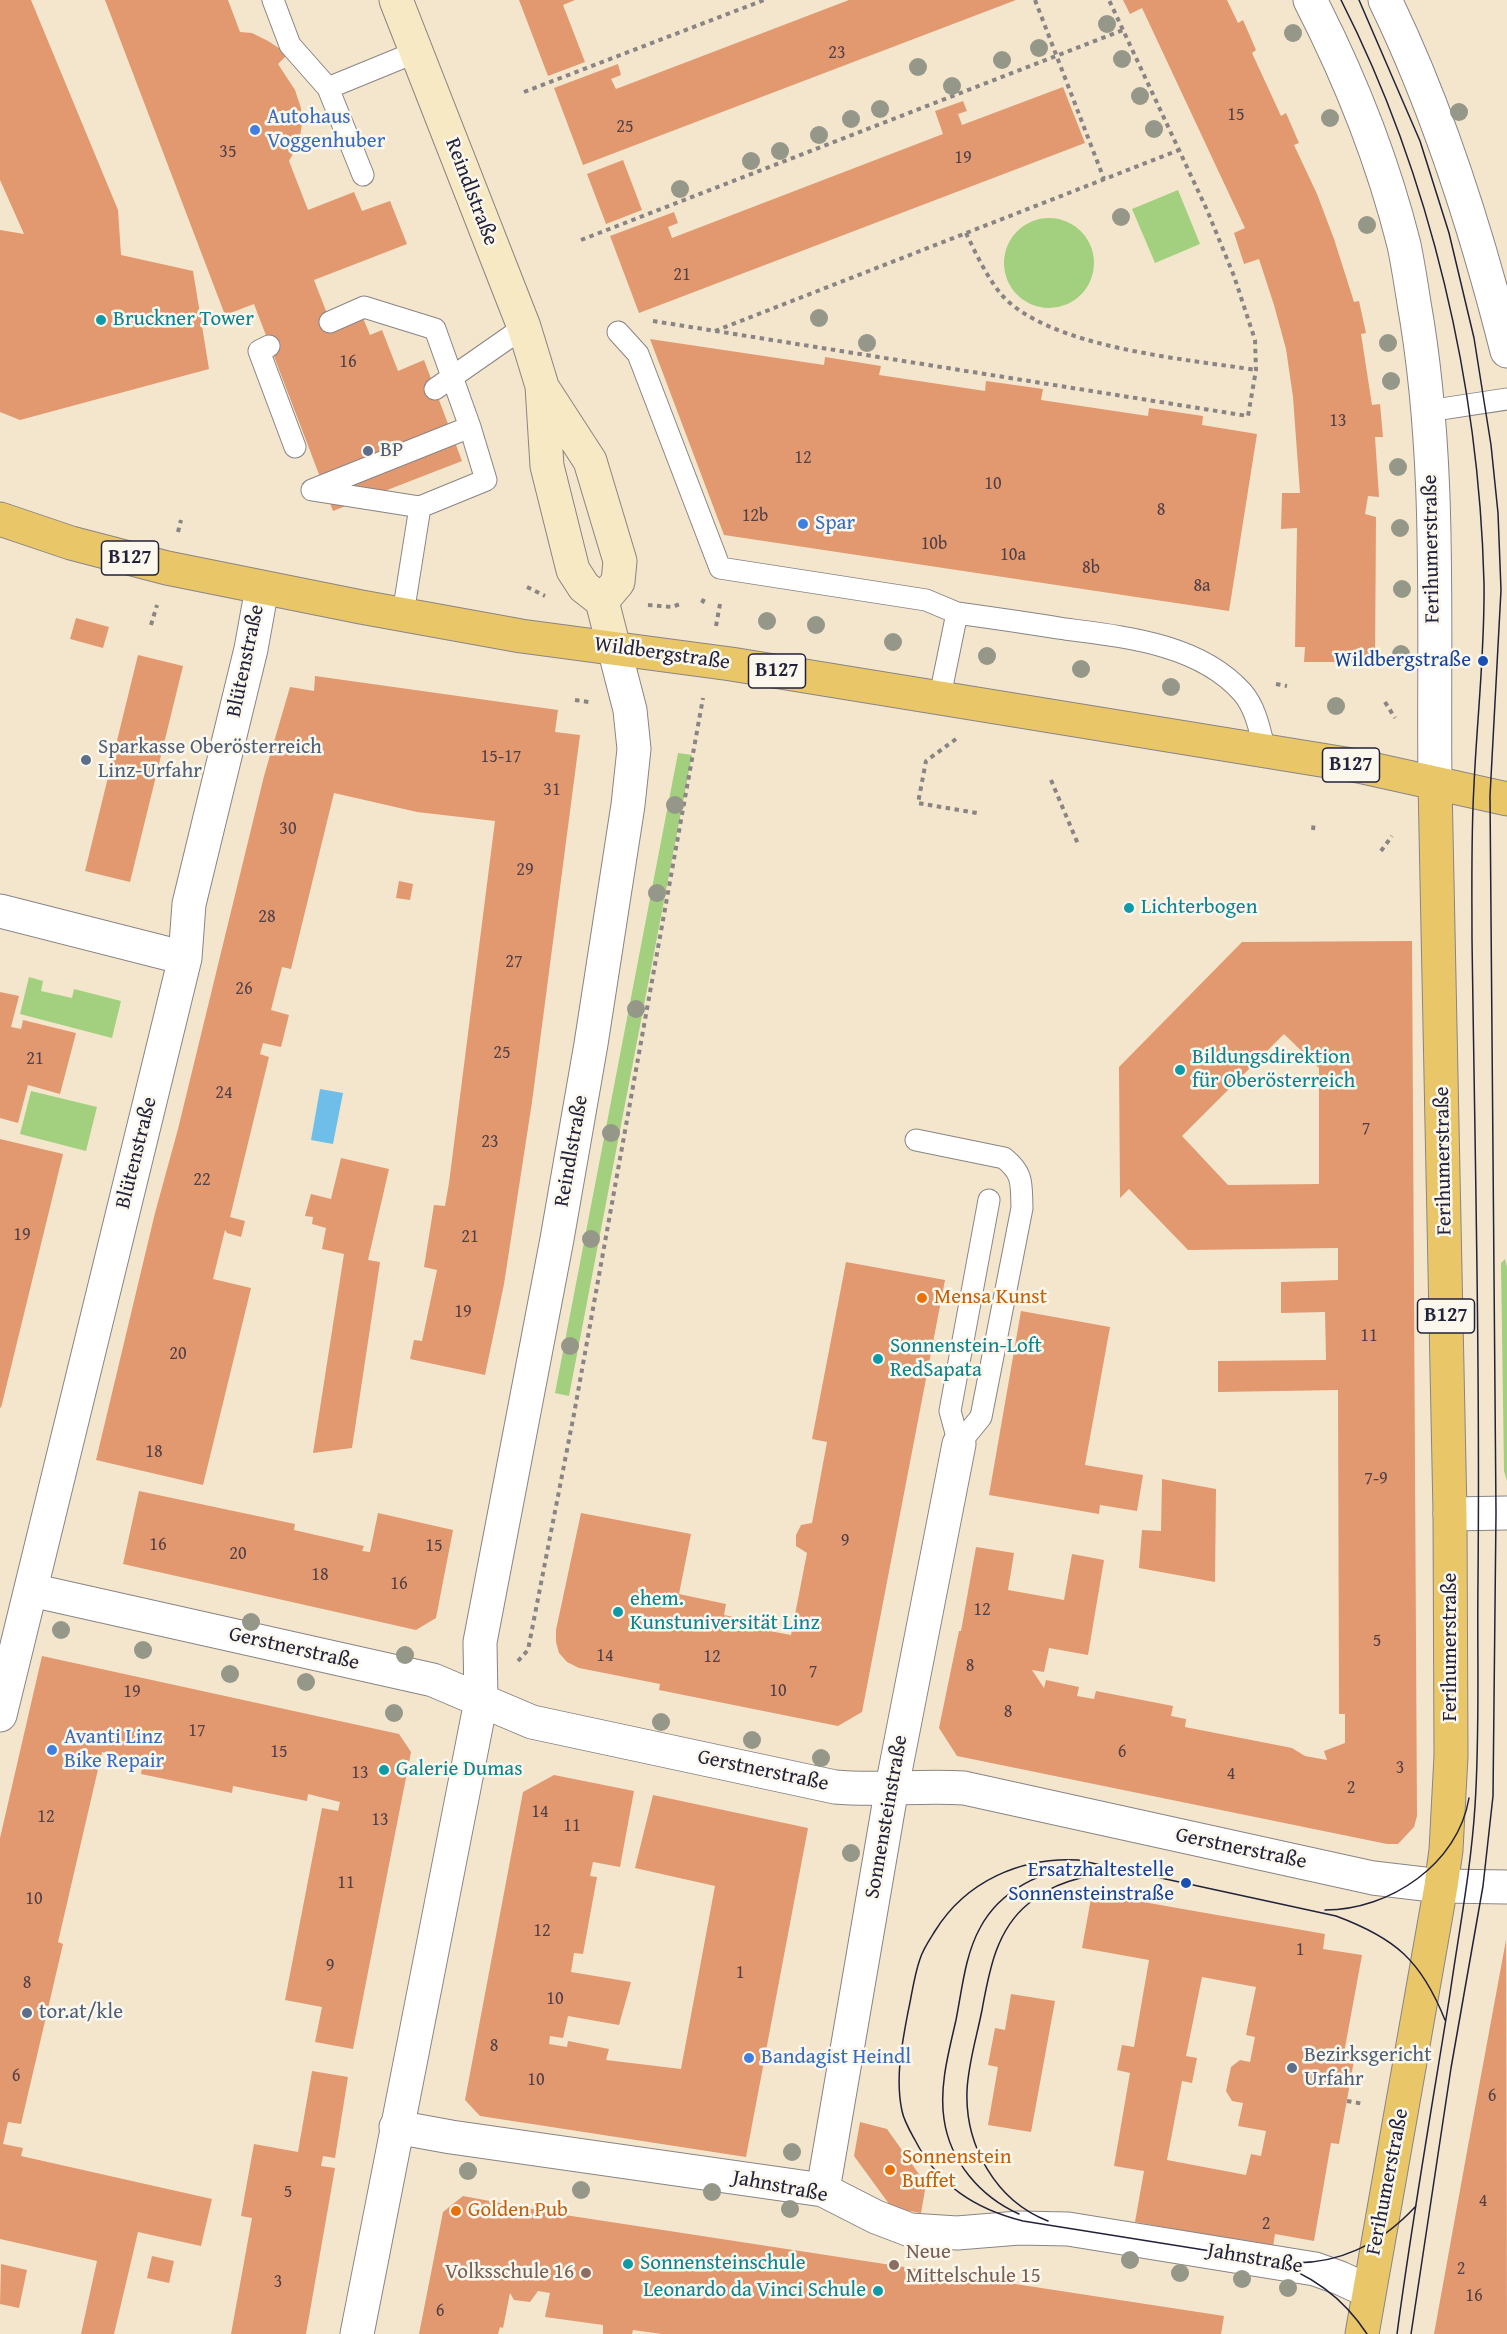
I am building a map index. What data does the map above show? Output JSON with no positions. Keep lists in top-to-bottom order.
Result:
{
  "streets": {
    "main road": ["Ferihumerstraße", "B127", "Wildbergstraße"],
    "street": [
      "Reindlstraße",
      "Blütenstraße",
      "Gerstnerstraße",
      "Sonnensteinstraße",
      "Jahnstraße"
    ]
  },
  "crossings": [
    ["Reindlstraße", "Wildbergstraße"],
    ["Reindlstraße", "Gerstnerstraße"],
    ["Reindlstraße", "Jahnstraße"],
    ["Ferihumerstraße", "Wildbergstraße"],
    ["Ferihumerstraße", "Gerstnerstraße"],
    ["Ferihumerstraße", "Jahnstraße"],
    ["Wildbergstraße", "Blütenstraße"],
    ["Blütenstraße", "Gerstnerstraße"],
    ["Gerstnerstraße", "Sonnensteinstraße"],
    ["Sonnensteinstraße", "Jahnstraße"]
  ],
  "places": [
    "Autohaus Voggenhuber",
    "Bruckner Tower",
    "BP",
    "Spar",
    "Wildbergstraße",
    "Sparkasse Oberösterreich Linz-Urfahr",
    "Lichterbogen",
    "Bildungsdirektion für Oberösterreich",
    "Mensa Kunst",
    "Sonnenstein-Loft RedSapata",
    "ehem. Kunstuniversität Linz",
    "Avanti Linz Bike Repair",
    "Galerie Dumas",
    "Ersatzhaltestelle Sonnensteinstraße",
    "tor.at/kle",
    "Bandagist Heindl",
    "Bezirksgericht Urfahr",
    "Sonnenstein Buffet",
    "Golden Pub",
    "Sonnensteinschule",
    "Neue Mittelschule 15",
    "Volksschule 16",
    "Leonardo da Vinci Schule"
  ],
  "house_numbers": [
    "23",
    "15",
    "25",
    "35",
    "19",
    "21",
    "16",
    "13",
    "12",
    "10",
    "8",
    "12b",
    "10b",
    "10a",
    "8b",
    "8a",
    "15-17",
    "31",
    "30",
    "29",
    "28",
    "27",
    "26",
    "25",
    "21",
    "24",
    "7",
    "23",
    "22",
    "19",
    "21",
    "19",
    "11",
    "20",
    "18",
    "7-9",
    "9",
    "16",
    "15",
    "20",
    "18",
    "16",
    "12",
    "5",
    "14",
    "12",
    "8",
    "7",
    "10",
    "19",
    "8",
    "17",
    "15",
    "6",
    "3",
    "13",
    "4",
    "2",
    "14",
    "12",
    "13",
    "11",
    "11",
    "10",
    "12",
    "1",
    "9",
    "1",
    "8",
    "10",
    "8",
    "6",
    "10",
    "6",
    "5",
    "4",
    "2",
    "2",
    "3",
    "16",
    "6"
  ]
}
